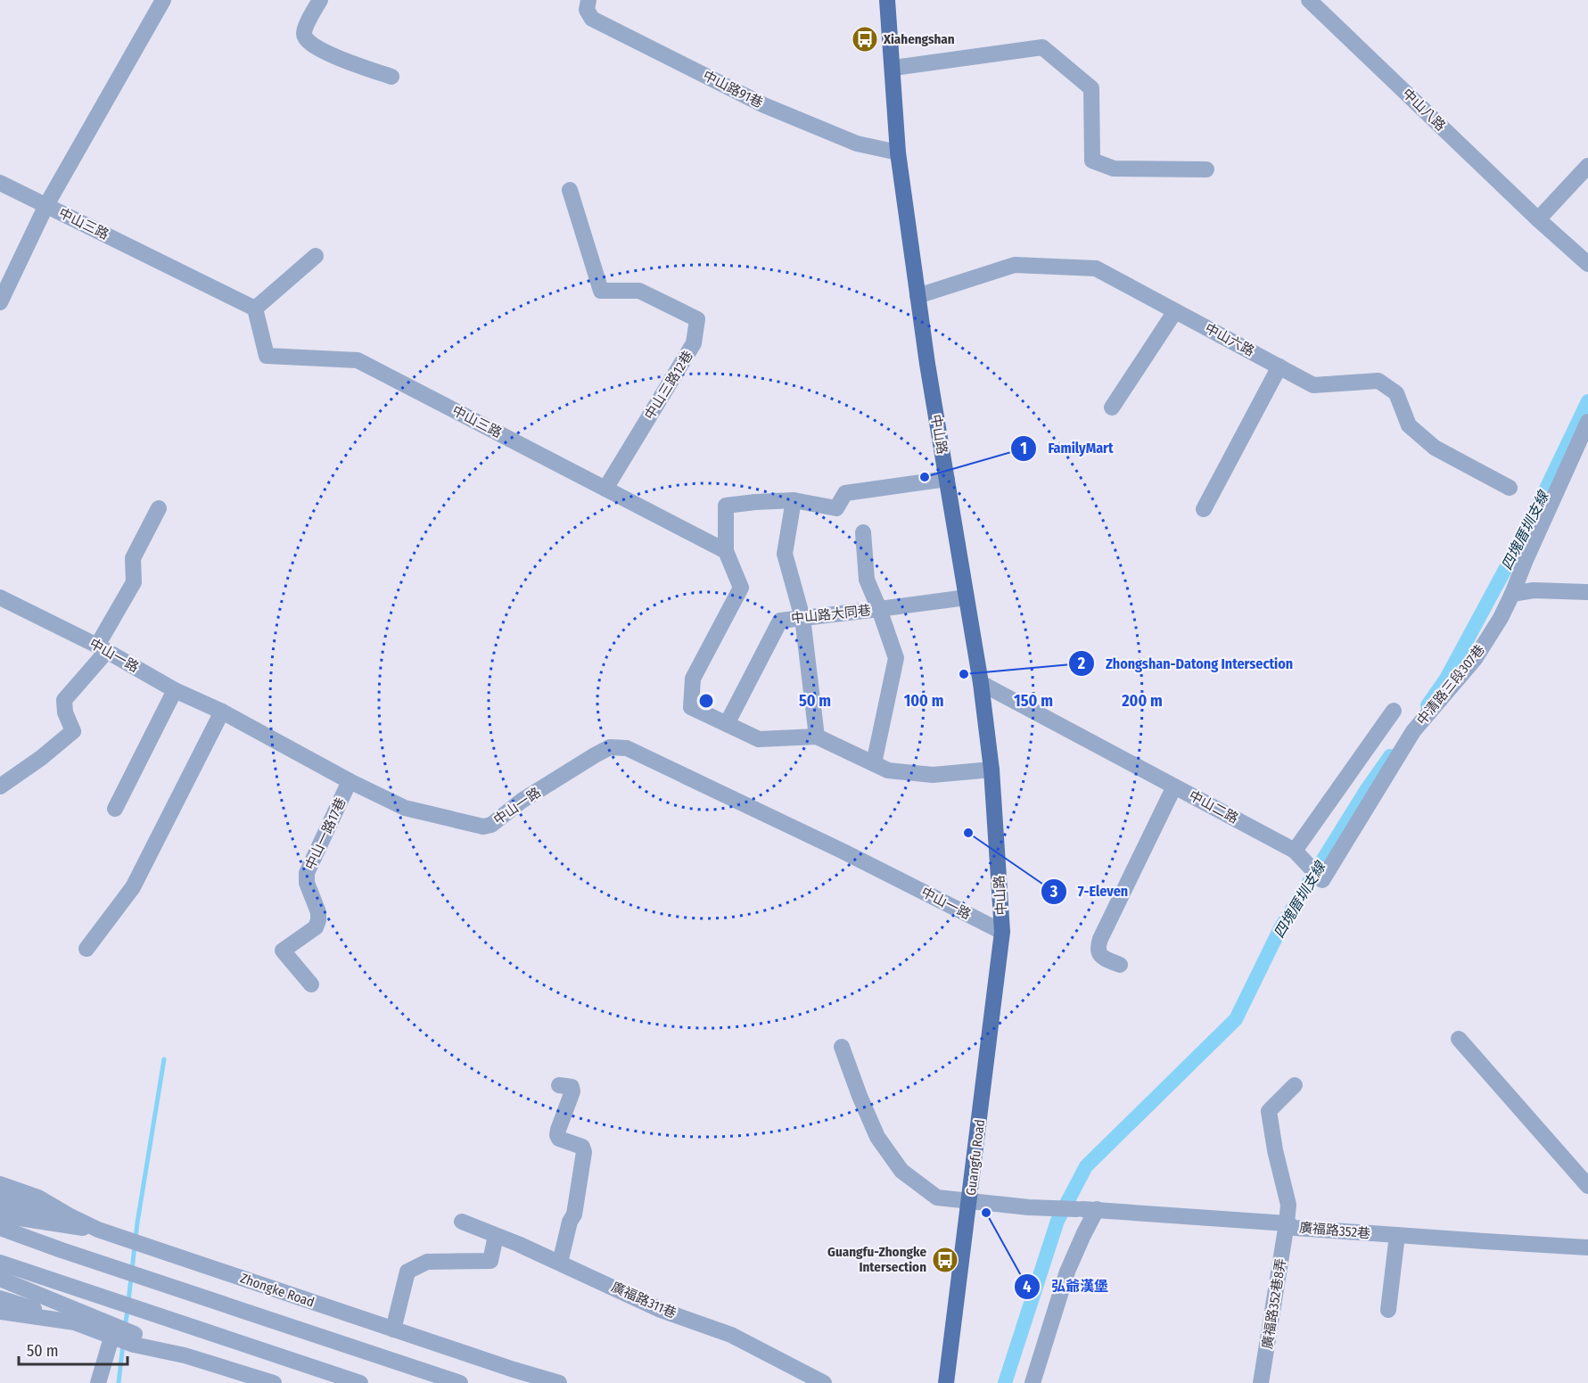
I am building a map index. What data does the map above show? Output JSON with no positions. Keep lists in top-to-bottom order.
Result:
{
  "streets": {
    "main road": ["中山路", "Guangfu Road"],
    "street": [
      "中山路91巷",
      "中山八路",
      "中山三路",
      "中山六路",
      "中山三路12巷",
      "中山路大同巷",
      "中山一路",
      "中清路三段307巷",
      "中山二路",
      "中山一路17巷",
      "廣福路352巷",
      "Zhongke Road",
      "廣福路311巷",
      "廣福路352巷8弄"
    ]
  },
  "crossings": [
    ["中山路91巷", "中山路"],
    ["中山三路", "中山三路12巷"],
    ["中山六路", "中山路"],
    ["中山路", "中山路大同巷"],
    ["中山路", "中山一路"],
    ["中山路", "中山二路"],
    ["中山路", "Guangfu Road"],
    ["中山一路", "中山一路17巷"],
    ["中山一路", "Guangfu Road"],
    ["中清路三段307巷", "中山二路"],
    ["Guangfu Road", "廣福路352巷"],
    ["廣福路352巷", "廣福路352巷8弄"]
  ],
  "water": ["四塊厝圳支線"],
  "places": {
    "bus stop": ["Xiahengshan", "Guangfu-Zhongke Intersection"],
    "other": [
      "FamilyMart",
      "Zhongshan-Datong Intersection",
      "7-Eleven",
      "弘爺漢堡"
    ]
  },
  "scale_bar": "50 m",
  "rings": [
    "50 m",
    "100 m",
    "150 m",
    "200 m"
  ]
}
